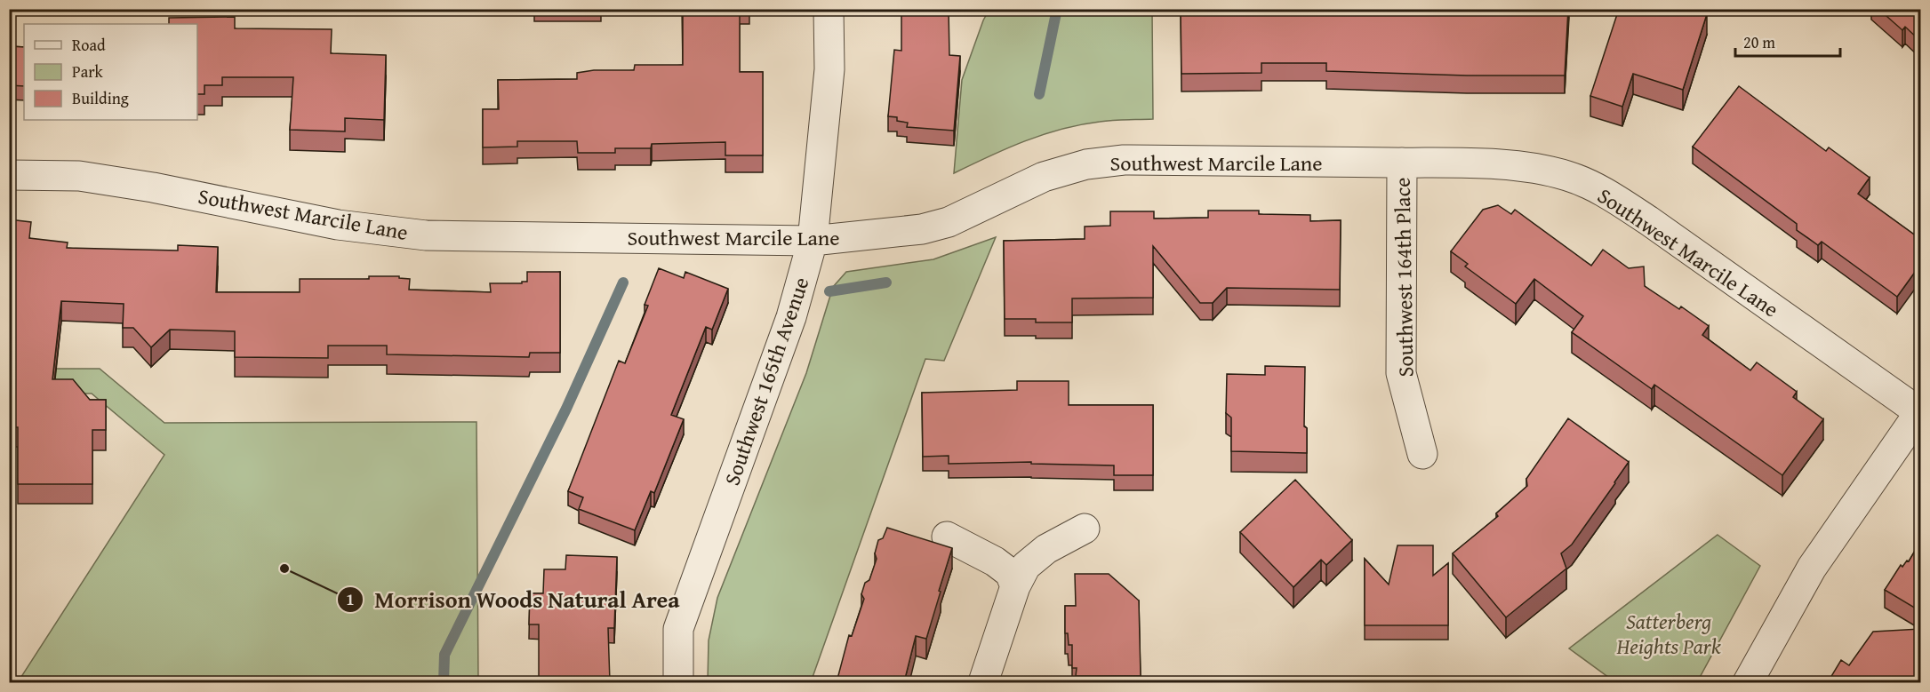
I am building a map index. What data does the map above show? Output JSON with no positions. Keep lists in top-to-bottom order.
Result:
{
  "streets": {
    "street": ["Southwest Marcile Lane", "Southwest 164th Place", "Southwest 165th Avenue"]
  },
  "crossings": [
    ["Southwest Marcile Lane", "Southwest 164th Place"],
    ["Southwest Marcile Lane", "Southwest 165th Avenue"]
  ],
  "parks": ["Satterberg Heights Park"],
  "places": ["Morrison Woods Natural Area"],
  "legend": ["Road", "Park", "Building"],
  "scale_bar": "20 m"
}
